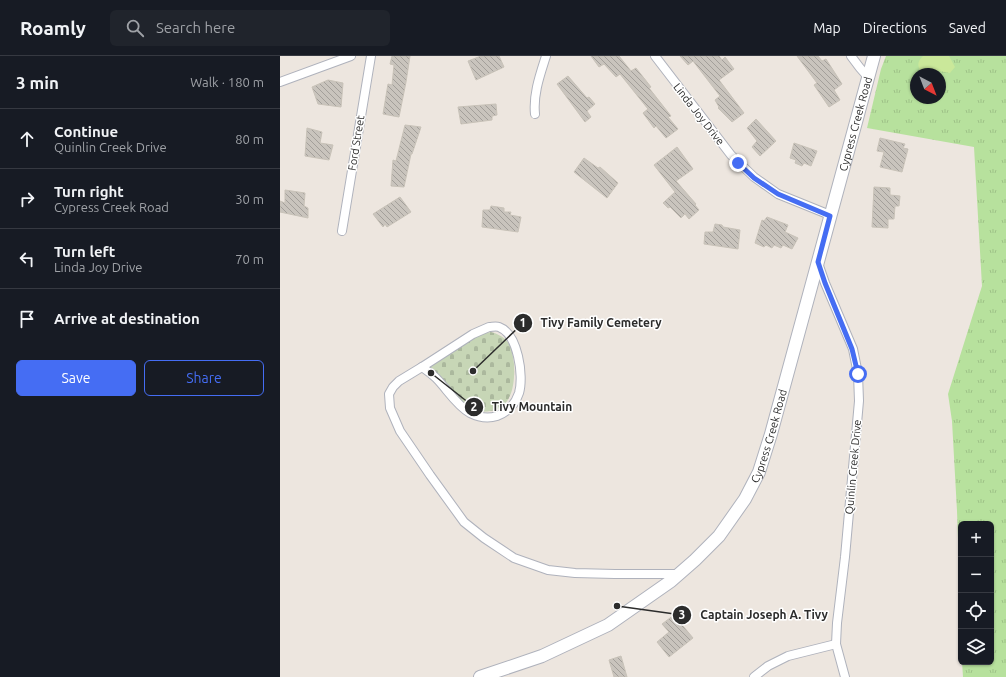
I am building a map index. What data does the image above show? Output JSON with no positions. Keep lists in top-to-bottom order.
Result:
{
  "streets": {
    "main road": ["Cypress Creek Road"],
    "street": ["Linda Joy Drive", "Ford Street", "Quinlin Creek Drive"]
  },
  "crossings": [
    ["Linda Joy Drive", "Cypress Creek Road"],
    ["Cypress Creek Road", "Quinlin Creek Drive"]
  ],
  "places": ["Tivy Family Cemetery", "Tivy Mountain", "Captain Joseph A. Tivy"],
  "north": "bottom right",
  "page": {
    "header": "Roamly",
    "search": "Search here",
    "nav": ["Map", "Directions", "Saved"],
    "heading": ["3 min", "Walk · 180 m"],
    "list": [
      ["Continue", "Quinlin Creek Drive", "80 m"],
      ["Turn right", "Cypress Creek Road", "30 m"],
      ["Turn left", "Linda Joy Drive", "70 m"],
      "Arrive at destination"
    ],
    "buttons": ["Save", "Share"],
    "map_buttons": ["+", "−"]
  }
}
